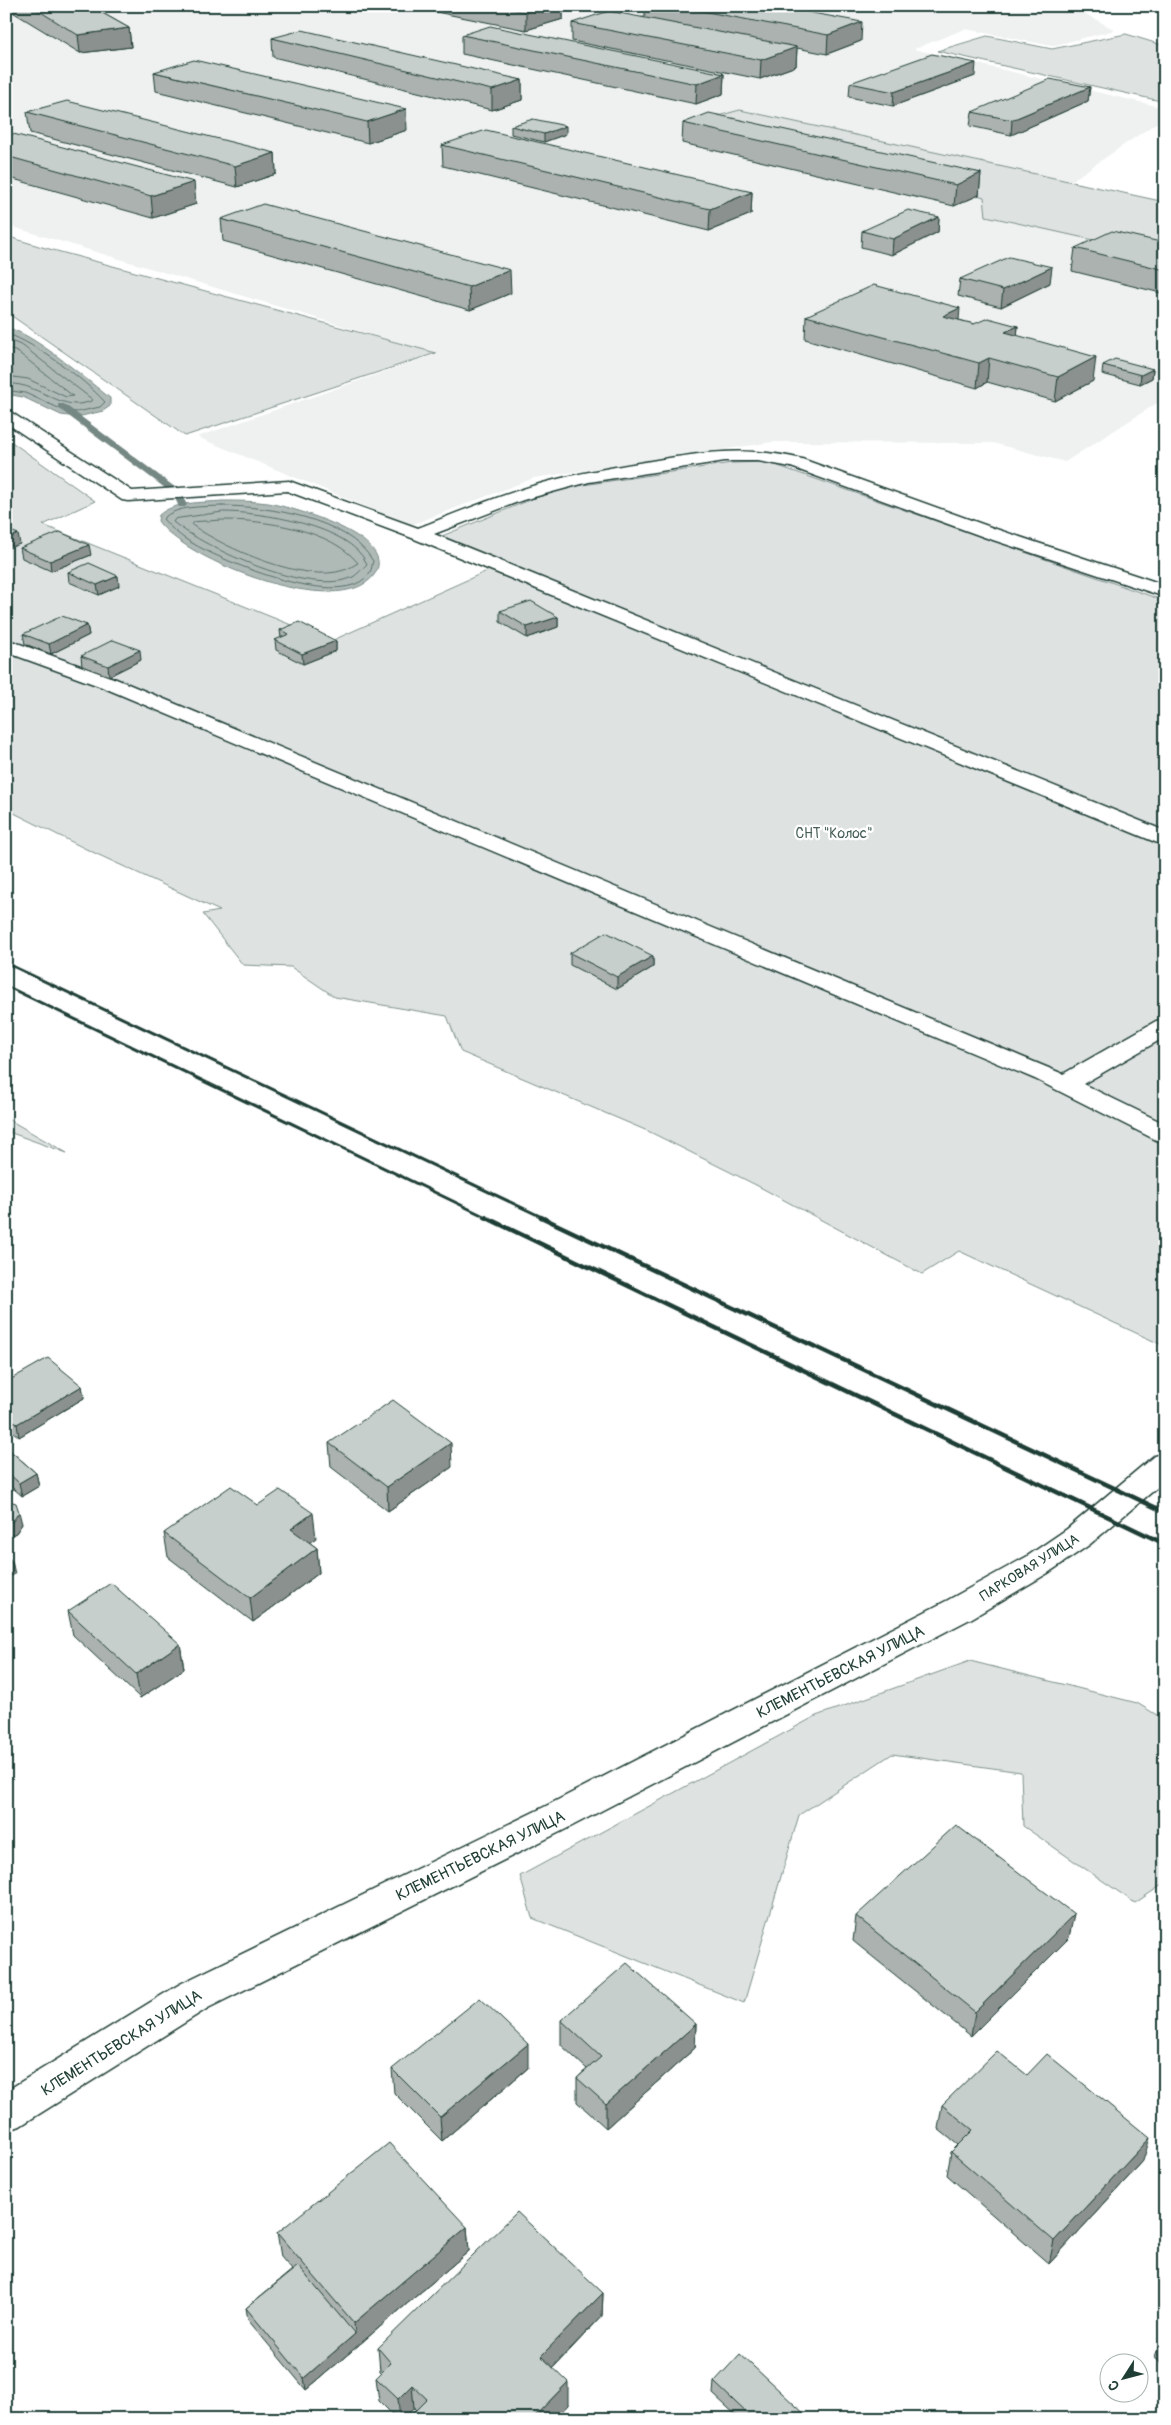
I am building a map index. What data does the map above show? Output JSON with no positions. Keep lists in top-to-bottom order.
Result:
{
  "streets": {
    "street": ["ПАРКОВАЯ УЛИЦА", "КЛЕМЕНТЬЕВСКАЯ УЛИЦА"]
  },
  "crossings": [
    ["ПАРКОВАЯ УЛИЦА", "КЛЕМЕНТЬЕВСКАЯ УЛИЦА"]
  ],
  "parks": ["СНТ \"Колос\""],
  "north": "bottom left"
}
